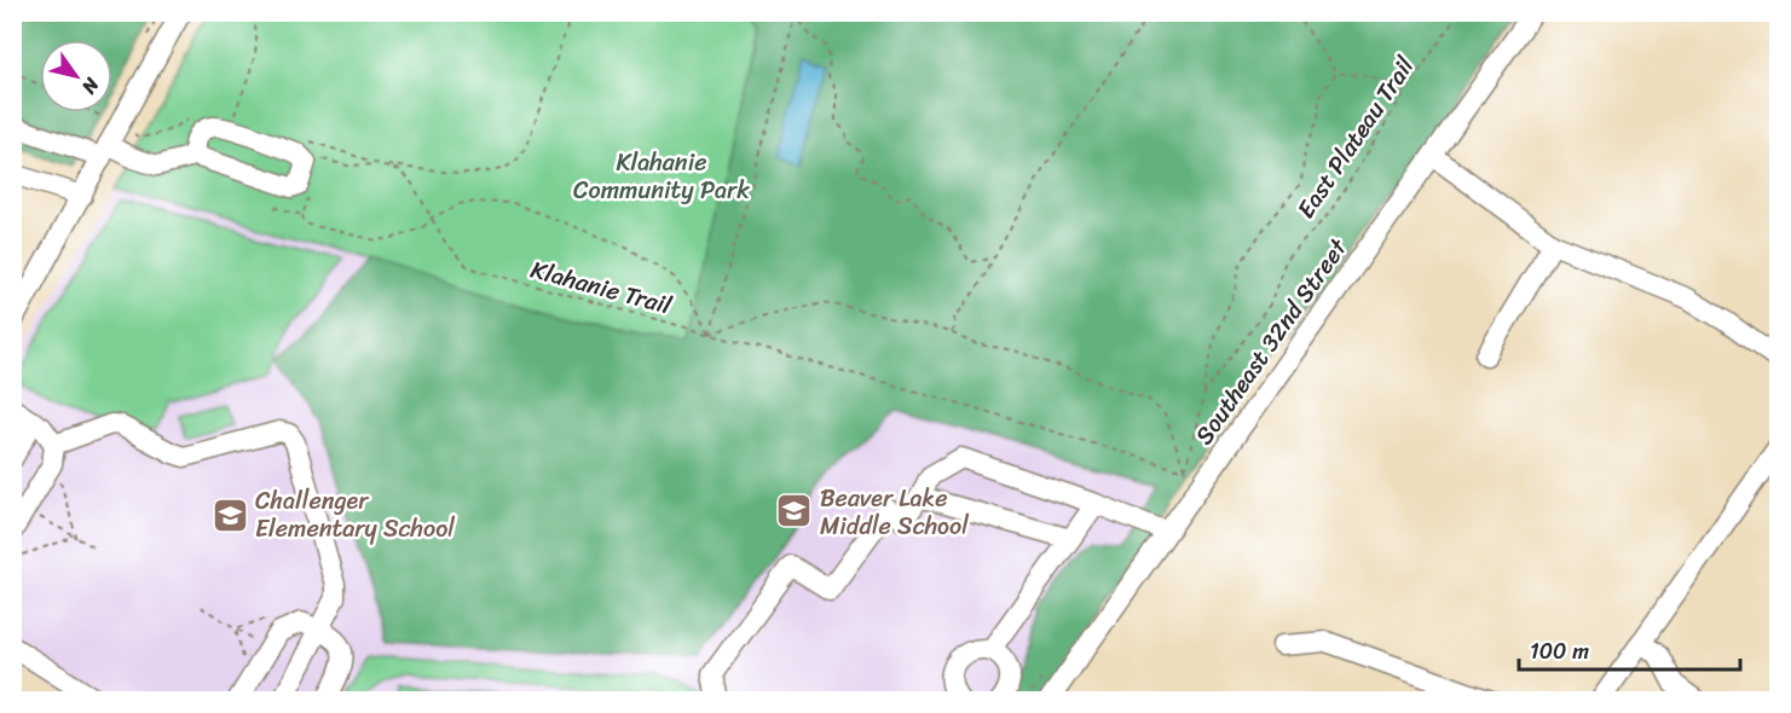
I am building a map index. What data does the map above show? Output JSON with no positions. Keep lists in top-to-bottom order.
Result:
{
  "streets": {
    "street": ["Southeast 32nd Street"],
    "path": ["East Plateau Trail", "Klahanie Trail"]
  },
  "crossings": [
    ["East Plateau Trail", "Klahanie Trail"]
  ],
  "parks": ["Klahanie Community Park"],
  "places": {
    "school or university": ["Beaver Lake Middle School", "Challenger Elementary School"]
  },
  "scale_bar": "100 m",
  "north": "bottom right"
}
